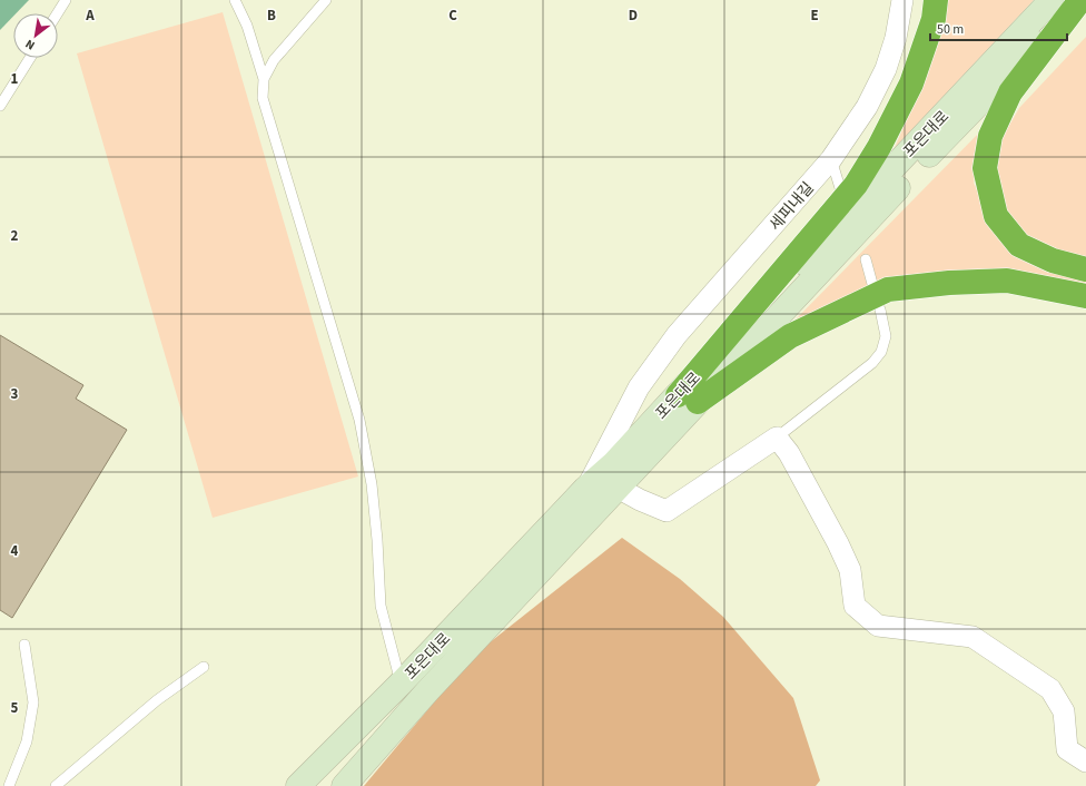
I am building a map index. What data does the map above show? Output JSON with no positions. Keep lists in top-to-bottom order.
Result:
{
  "streets": {
    "street": ["포은대로", "세피내길"]
  },
  "crossings": [
    ["포은대로", "세피내길"]
  ],
  "scale_bar": "50 m",
  "north": "bottom left",
  "grid": {
    "columns": [
      "A",
      "B",
      "C",
      "D",
      "E"
    ],
    "rows": [
      "1",
      "2",
      "3",
      "4",
      "5"
    ]
  }
}
